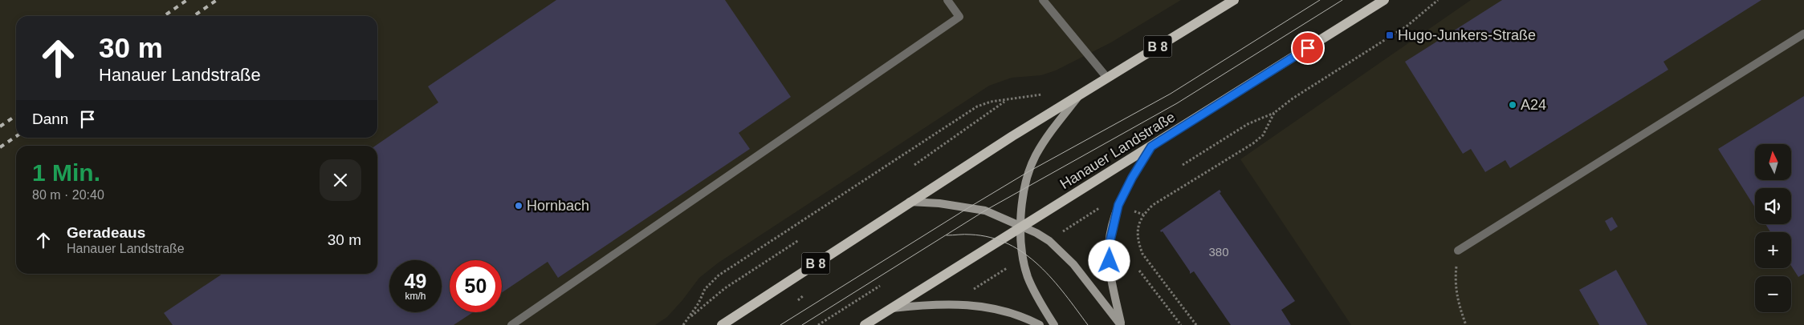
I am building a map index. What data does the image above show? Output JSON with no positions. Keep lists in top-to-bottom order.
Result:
{
  "streets": {
    "main road": ["B 8", "Hanauer Landstraße"]
  },
  "places": {
    "transit": ["Hugo-Junkers-Straße"],
    "other": ["A24", "Hornbach"]
  },
  "house_numbers": ["380"],
  "north": "top",
  "page": {
    "turn": ["30 m", "Hanauer Landstraße"],
    "then": "Dann",
    "map_buttons": ["+", "−"],
    "heading": ["1 Min.", "80 m · 20:40"],
    "list": [
      {
        "name": "Geradeaus",
        "note": "Hanauer Landstraße",
        "value": "30 m"
      }
    ],
    "speed": "49 km/h",
    "limit": "50"
  }
}
